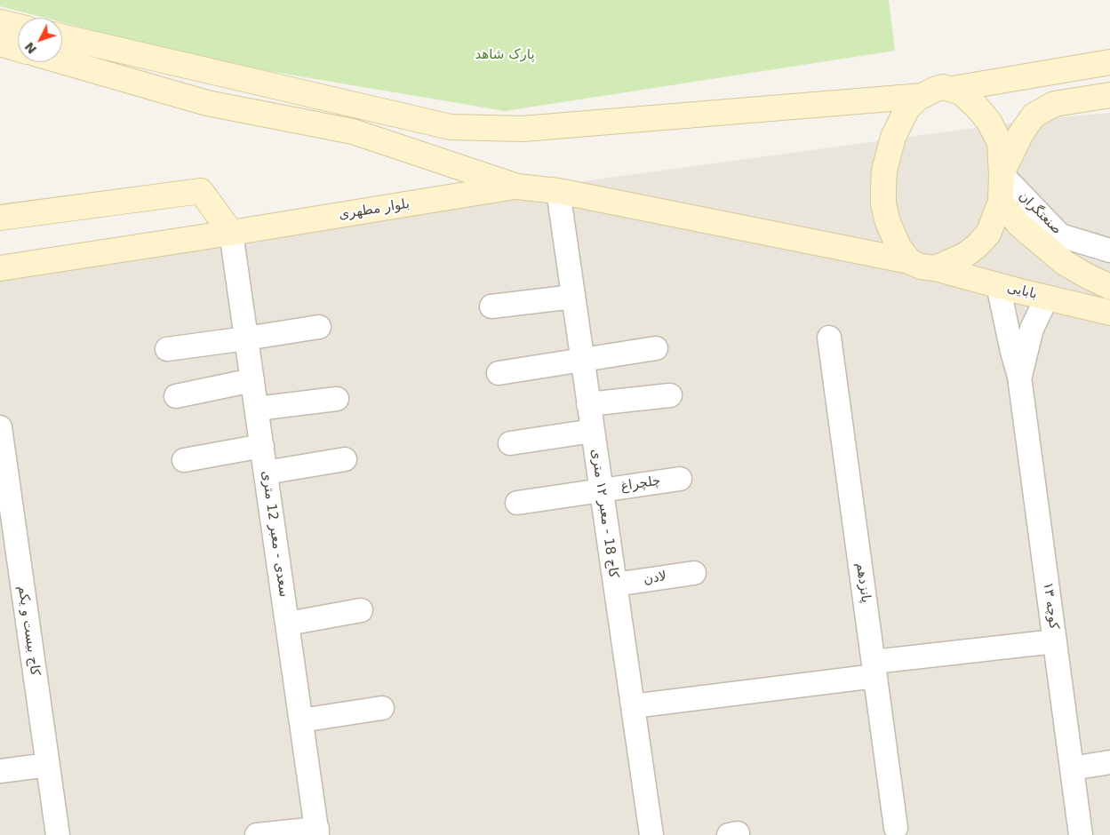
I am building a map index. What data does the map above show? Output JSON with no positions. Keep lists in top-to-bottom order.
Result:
{
  "streets": {
    "main road": ["بلوار مطهری", "بابایی"],
    "street": [
      "صنعتگران",
      "چلچراغ",
      "کاج 18 - معبر ۱۲ متری",
      "سعدی - معبر 12 متری",
      "لادن",
      "پانزدهم",
      "کوچه ۱۳",
      "کاج بیست و یکم"
    ]
  },
  "crossings": [
    ["بلوار مطهری", "سعدی - معبر 12 متری"],
    ["صنعتگران", "بابایی"],
    ["بابایی", "کوچه ۱۳"],
    ["چلچراغ", "کاج 18 - معبر ۱۲ متری"],
    ["کاج 18 - معبر ۱۲ متری", "لادن"]
  ],
  "parks": ["پارک شاهد"],
  "north": "bottom left"
}
